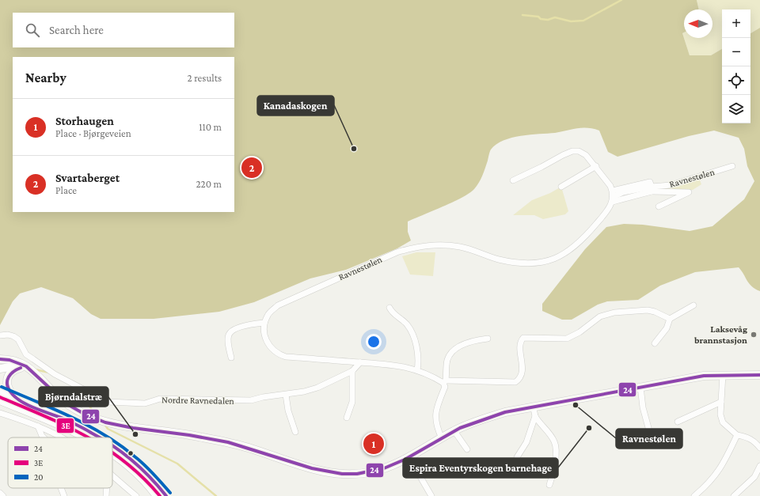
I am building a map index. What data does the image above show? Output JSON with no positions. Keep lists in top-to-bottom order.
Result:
{
  "streets": {
    "street": ["Ravnestølen", "Nordre Ravnedalen"]
  },
  "places": [
    "Kanadaskogen",
    "Laksevåg brannstasjon",
    "Ravnestølen",
    "Espira Eventyrskogen barnehage",
    "Bjørndalstræ"
  ],
  "lines": ["transit line 24", "transit line 20", "transit line 3E"],
  "legend": ["24", "3E", "20"],
  "north": "left",
  "page": {
    "map_buttons": ["+", "−"],
    "search": "Search here",
    "heading": ["Nearby", "2 results"],
    "list": [
      {
        "mark": "1",
        "name": "Storhaugen",
        "note": "Place · Bjørgeveien",
        "value": "110 m"
      },
      {
        "mark": "2",
        "name": "Svartaberget",
        "note": "Place",
        "value": "220 m"
      }
    ],
    "pins": ["2", "1"]
  }
}
